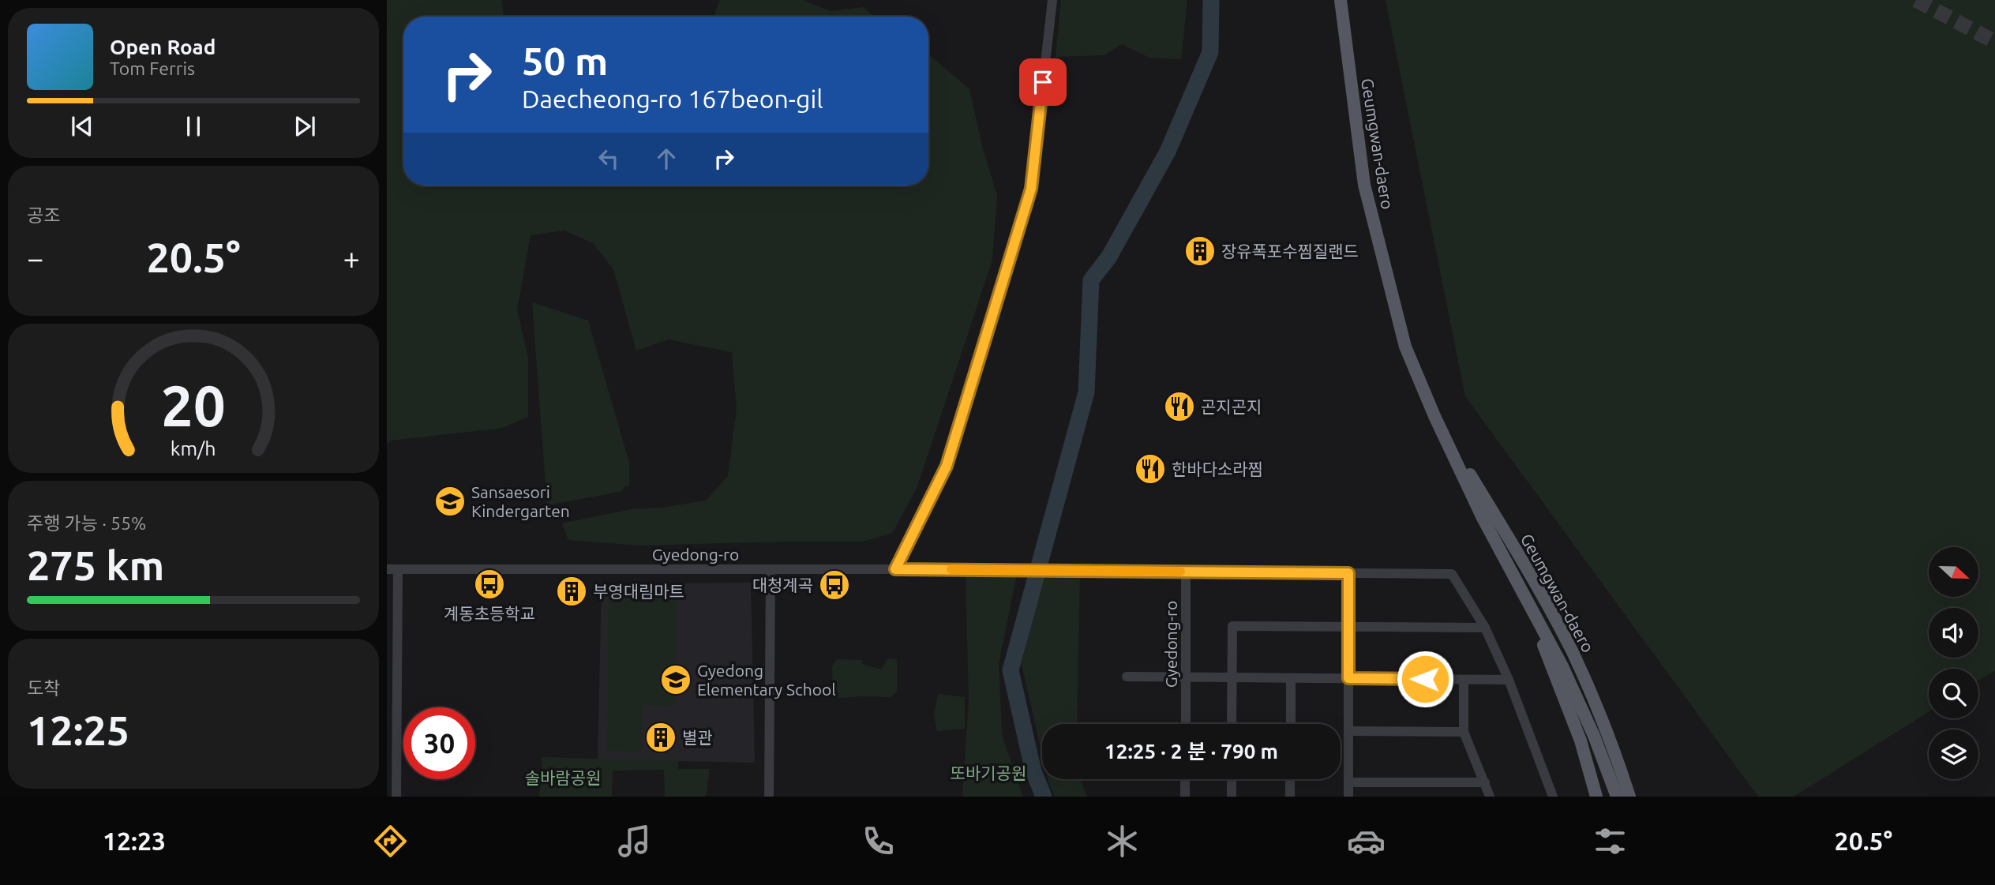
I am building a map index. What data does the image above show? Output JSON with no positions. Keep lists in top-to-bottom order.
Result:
{
  "streets": {
    "main road": ["Geumgwan-daero"],
    "street": ["Gyedong-ro"]
  },
  "parks": ["또바기공원", "솔바람공원"],
  "places": {
    "building": ["장유폭포수찜질랜드", "부영대림마트", "별관"],
    "restaurant": ["곤지곤지", "한바다소라찜"],
    "school or university": ["Sansaesori Kindergarten", "Gyedong Elementary School"],
    "bus stop": ["계동초등학교", "대청계곡"]
  },
  "north": "right",
  "page": {
    "turn": ["50 m", "Daecheong-ro 167beon-gil"],
    "song": ["Open Road", "Tom Ferris"],
    "tile": [
      "공조",
      ["주행 가능 · 55%", "275 km"],
      ["도착", "12:25"]
    ],
    "heat": ["−", "20.5°", "+"],
    "limit": "30",
    "trip": "12:25 · 2 분 · 790 m",
    "tabs": ["12:23", "20.5°"],
    "gauge": ["20", "km/h"]
  }
}
